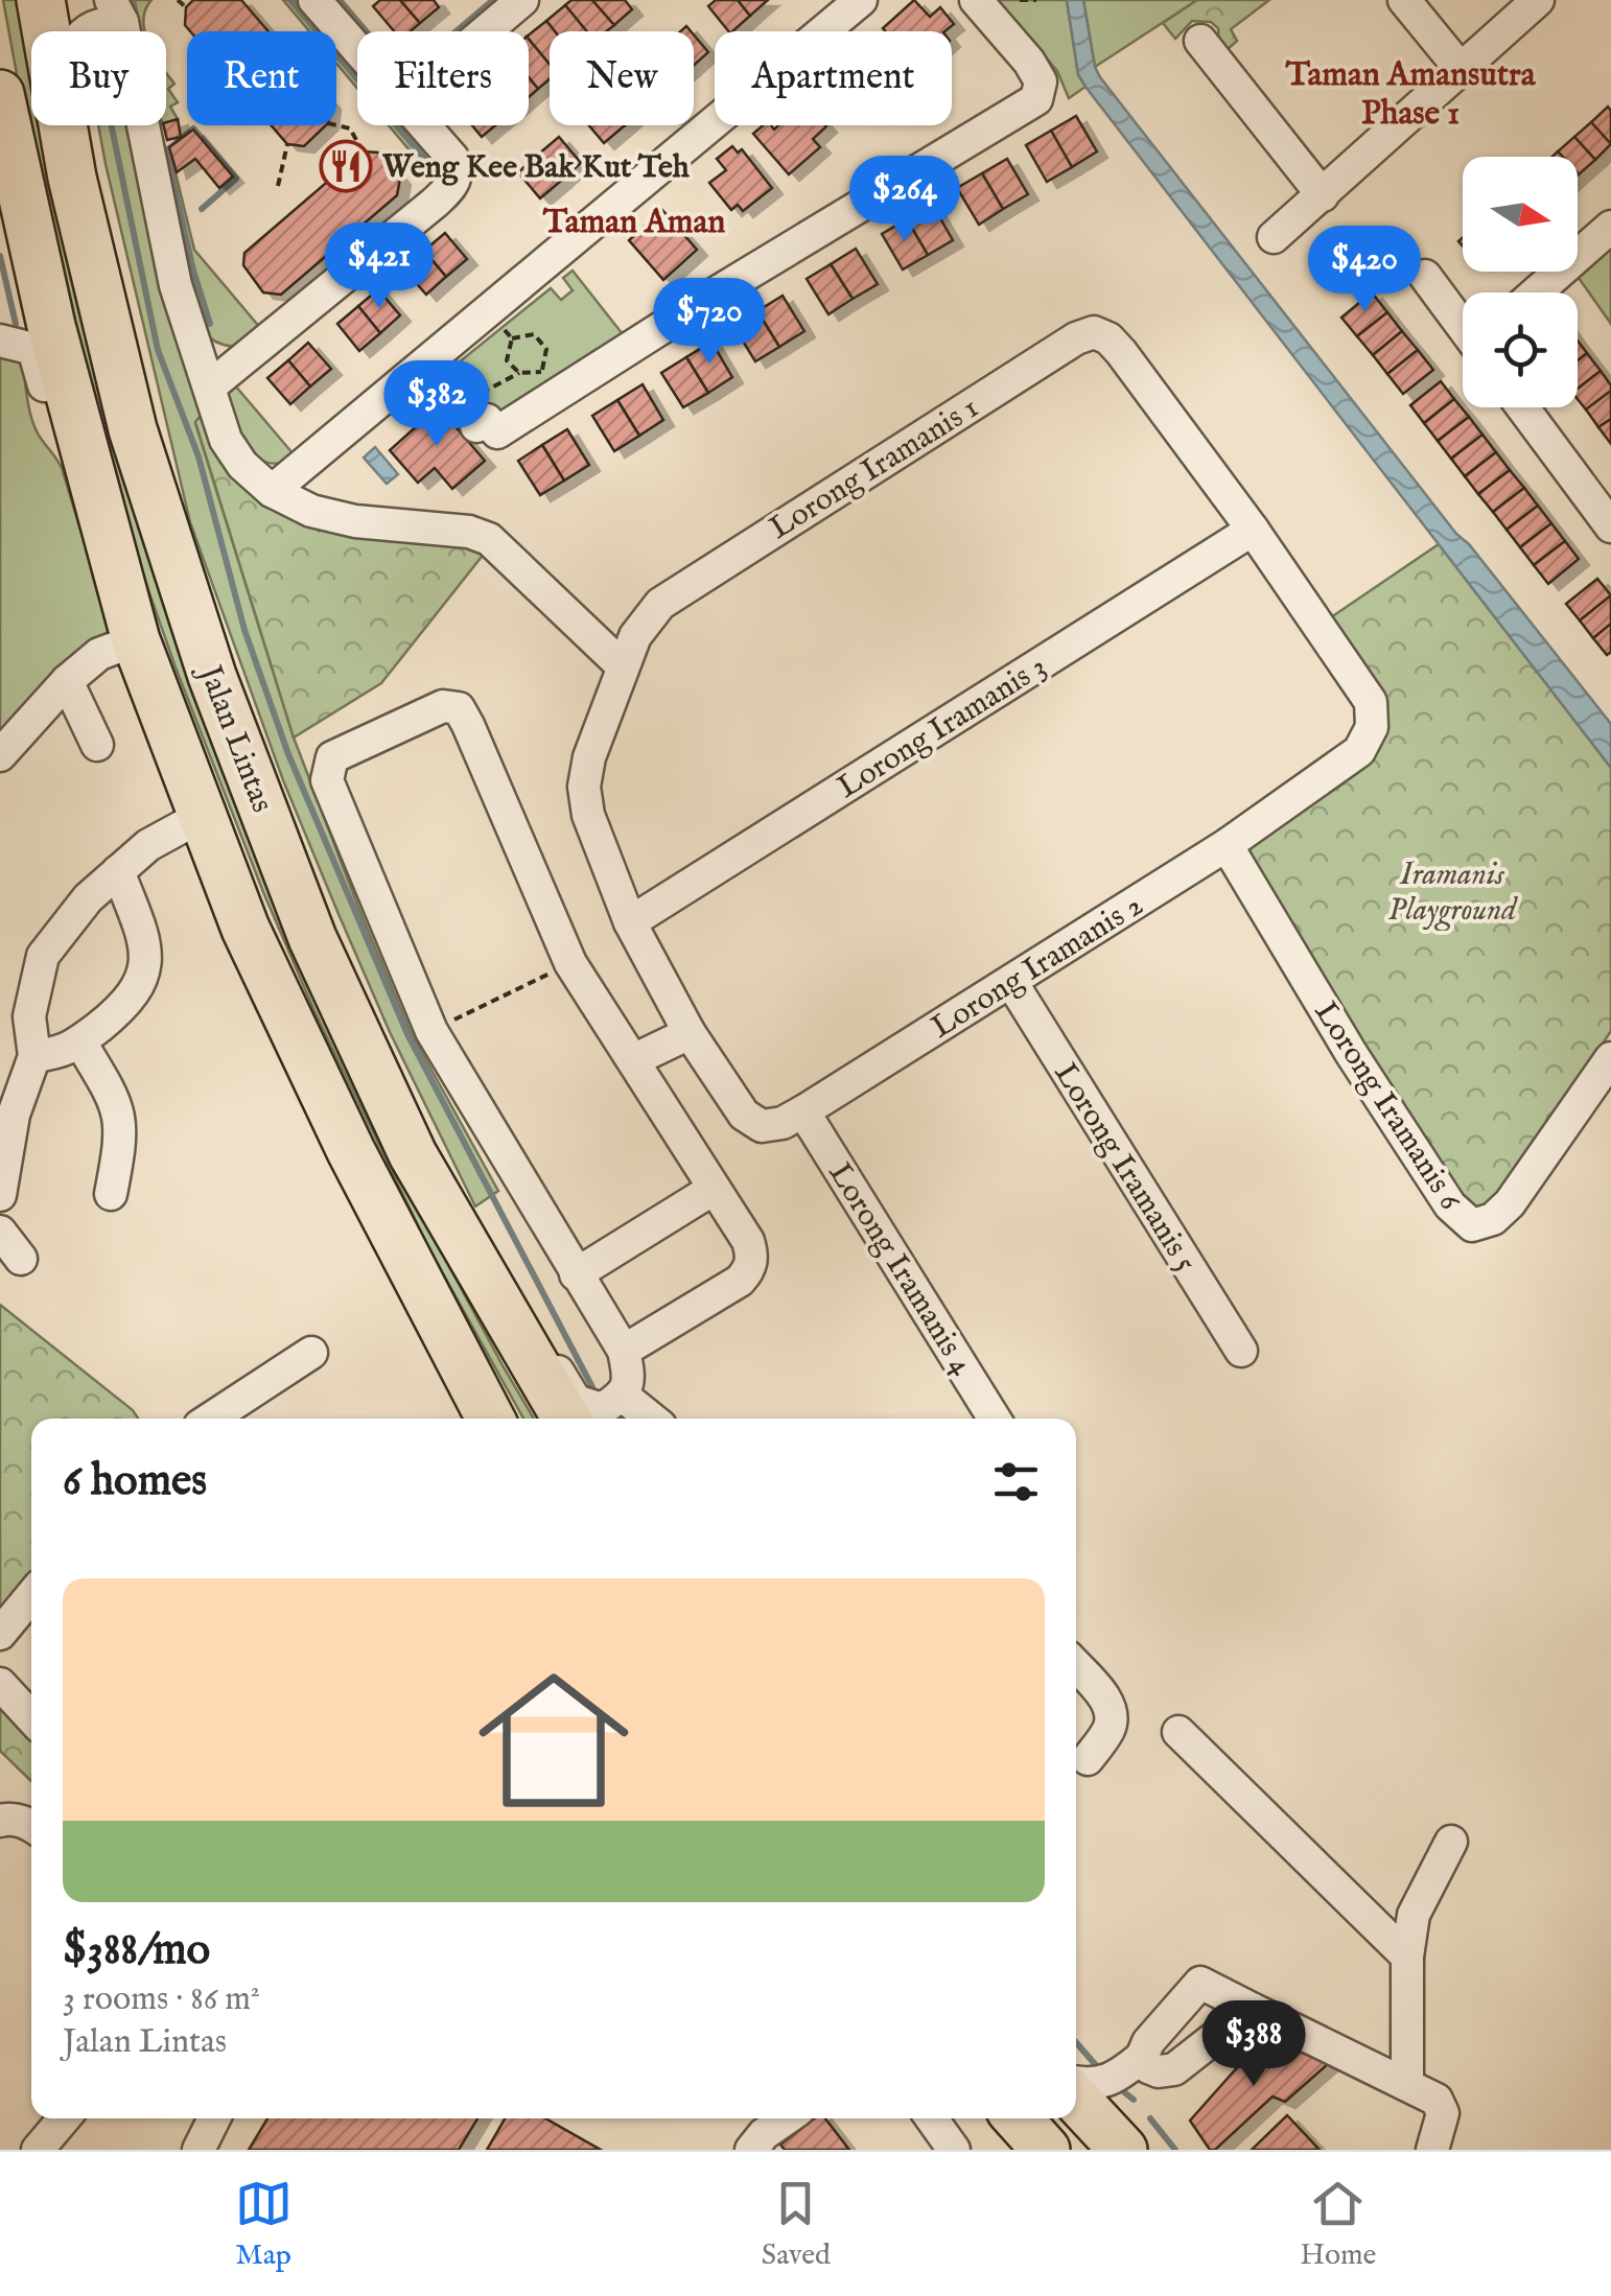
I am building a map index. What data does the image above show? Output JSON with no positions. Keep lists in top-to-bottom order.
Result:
{
  "streets": {
    "highway": ["Jalan Lintas"],
    "street": [
      "Lorong Iramanis 1",
      "Lorong Iramanis 3",
      "Lorong Iramanis 2",
      "Lorong Iramanis 6",
      "Lorong Iramanis 5",
      "Lorong Iramanis 4"
    ]
  },
  "crossings": [
    ["Lorong Iramanis 1", "Lorong Iramanis 3"],
    ["Lorong Iramanis 1", "Lorong Iramanis 2"],
    ["Lorong Iramanis 2", "Lorong Iramanis 6"],
    ["Lorong Iramanis 2", "Lorong Iramanis 5"],
    ["Lorong Iramanis 2", "Lorong Iramanis 4"]
  ],
  "districts": ["Taman Amansutra Phase 1", "Taman Aman"],
  "parks": ["Iramanis Playground"],
  "places": {
    "restaurant": ["Weng Kee Bak Kut Teh"]
  },
  "north": "right",
  "page": {
    "chip": [
      "Buy",
      "Rent",
      "Filters",
      "New",
      "Apartment"
    ],
    "price": [
      "$264",
      "$421",
      "$420",
      "$720",
      "$382",
      "$388"
    ],
    "heading": "6 homes",
    "list": [
      {
        "name": "$388/mo",
        "note": "3 rooms · 86 m² · Jalan Lintas"
      }
    ],
    "tabs": ["Map", "Saved", "Home"]
  }
}
